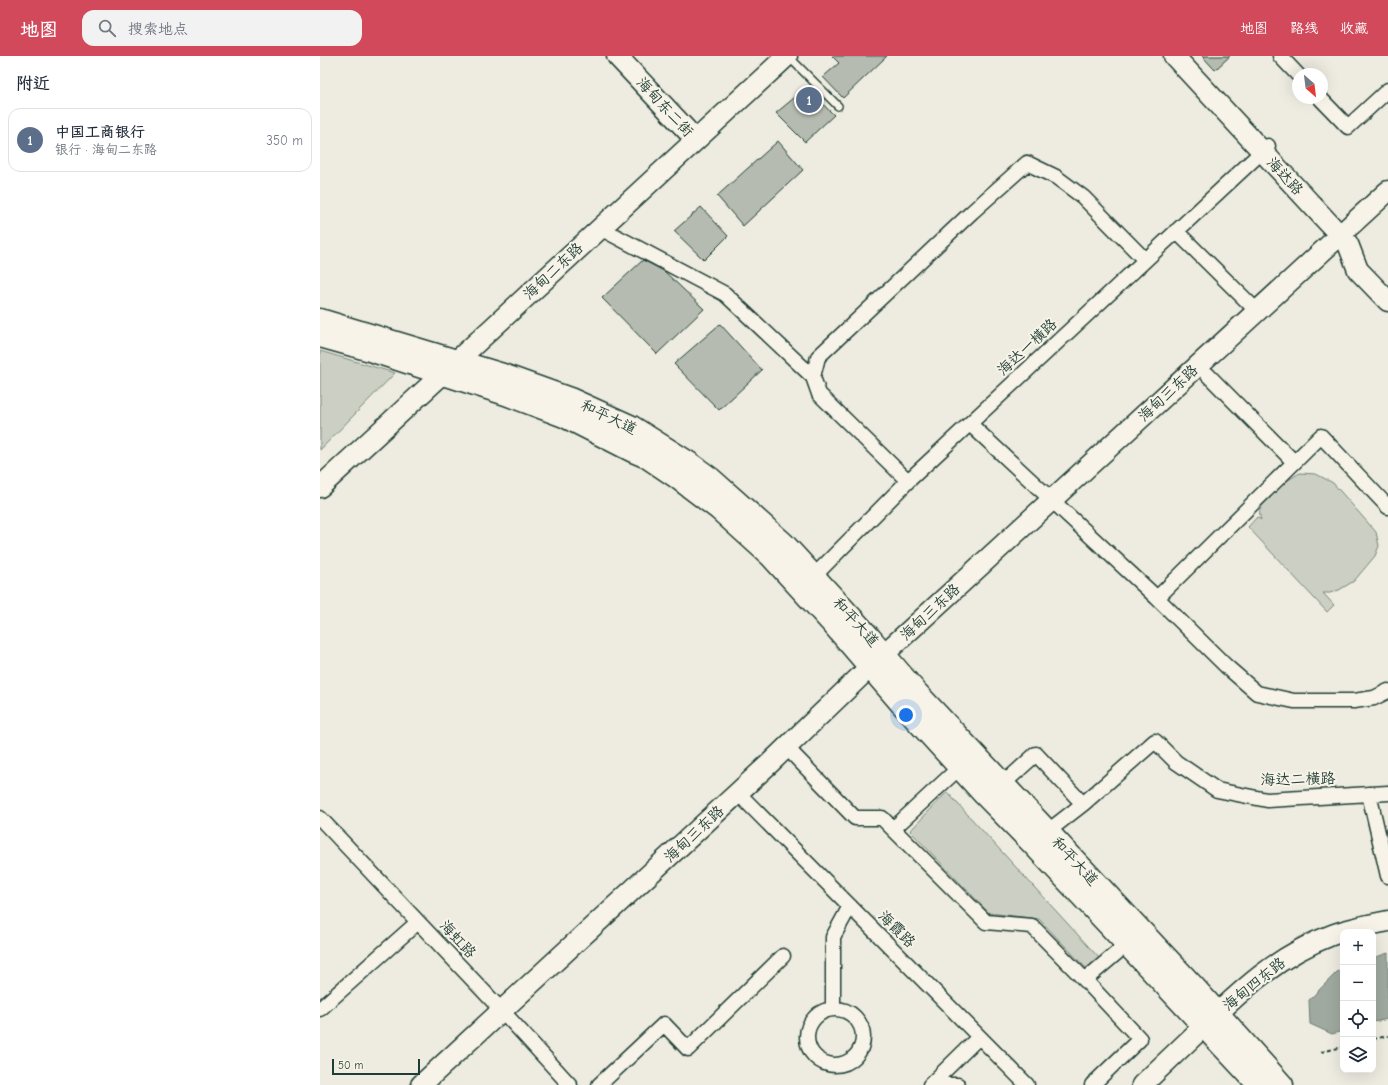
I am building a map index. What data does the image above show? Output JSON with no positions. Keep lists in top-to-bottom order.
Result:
{
  "streets": {
    "main road": [
      "海甸东二街",
      "海达路",
      "海甸二东路",
      "海甸三东路",
      "和平大道",
      "海甸四东路"
    ],
    "street": [
      "海达一横路",
      "海达二横路",
      "海霞路",
      "海虹路"
    ]
  },
  "crossings": [
    ["海甸东二街", "海甸二东路"],
    ["海达路", "海达一横路"],
    ["海达路", "海甸三东路"],
    ["海甸二东路", "和平大道"],
    ["海达一横路", "和平大道"],
    ["海甸三东路", "和平大道"],
    ["海甸三东路", "海虹路"],
    ["和平大道", "海甸四东路"]
  ],
  "scale_bar": "50 m",
  "north": "bottom right",
  "page": {
    "header": "地图",
    "search": "搜索地点",
    "nav": ["地图", "路线", "收藏"],
    "heading": "附近",
    "pins": "1",
    "list": [
      {
        "mark": "1",
        "name": "中国工商银行",
        "note": "银行 · 海甸二东路",
        "value": "350 m"
      }
    ],
    "map_buttons": ["+", "−"],
    "scale": "50 m"
  }
}
